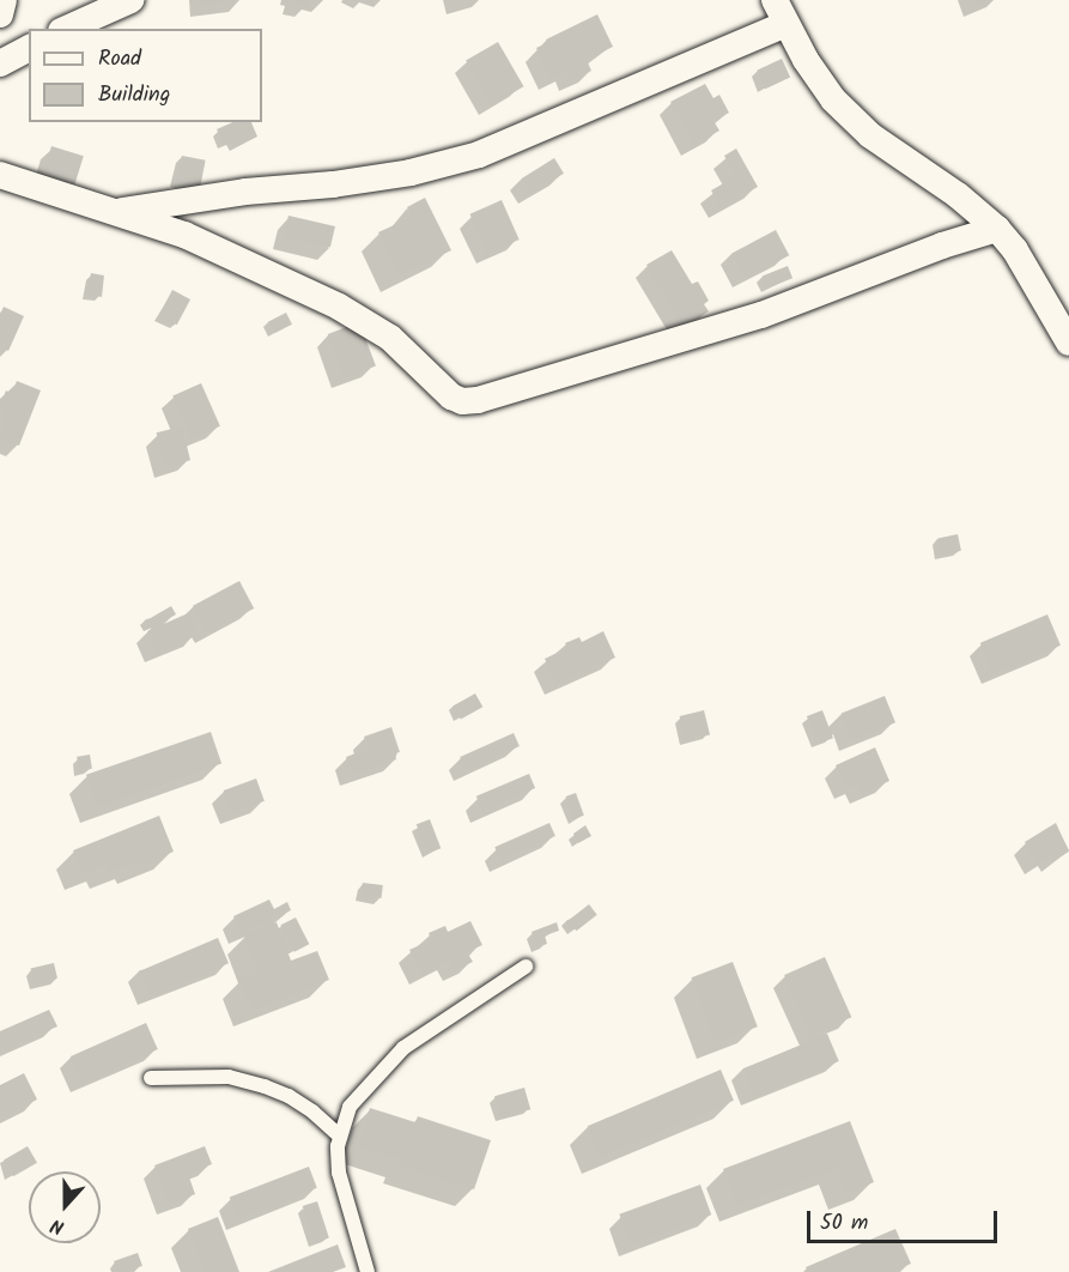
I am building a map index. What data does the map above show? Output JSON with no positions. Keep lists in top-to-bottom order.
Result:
{
  "legend": ["Road", "Building"],
  "scale_bar": "50 m",
  "north": "bottom"
}
